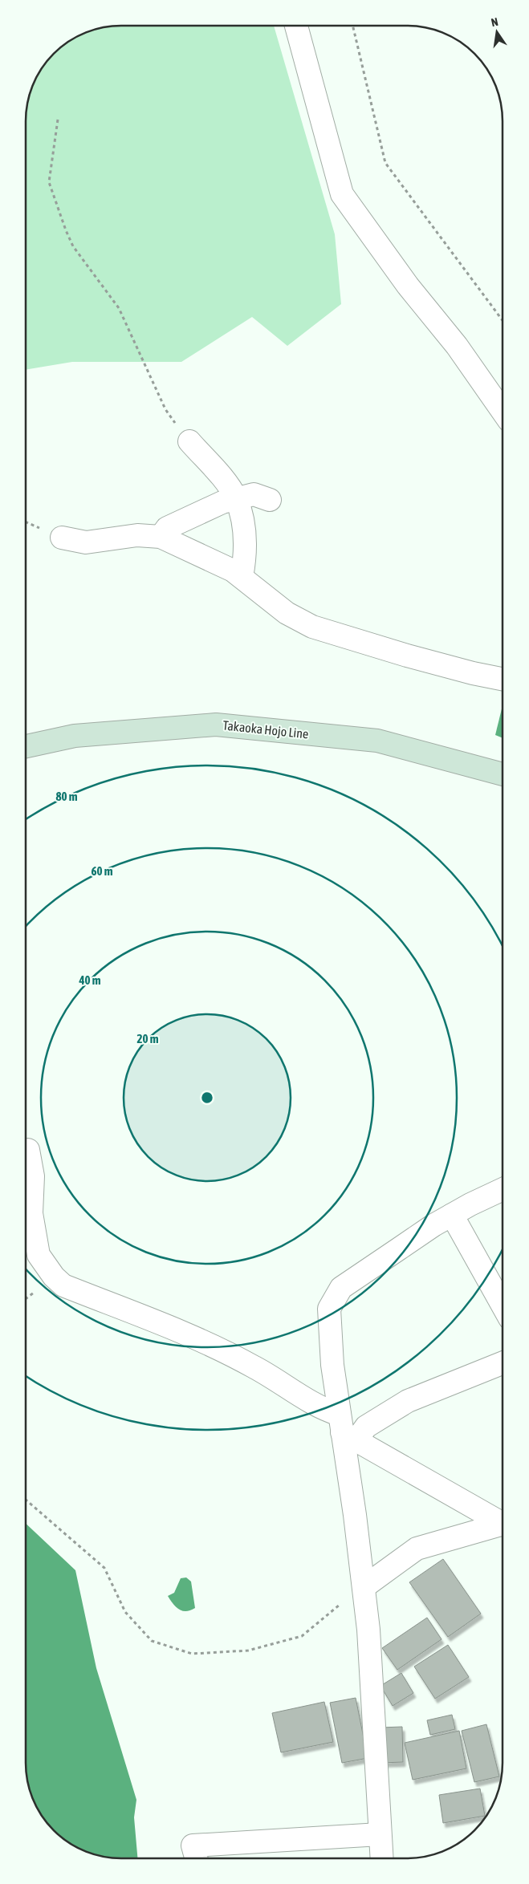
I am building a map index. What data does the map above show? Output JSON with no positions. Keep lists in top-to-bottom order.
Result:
{
  "streets": {
    "main road": ["Takaoka Hojo Line"]
  },
  "north": "top",
  "rings": [
    "80 m",
    "60 m",
    "40 m",
    "20 m"
  ]
}
